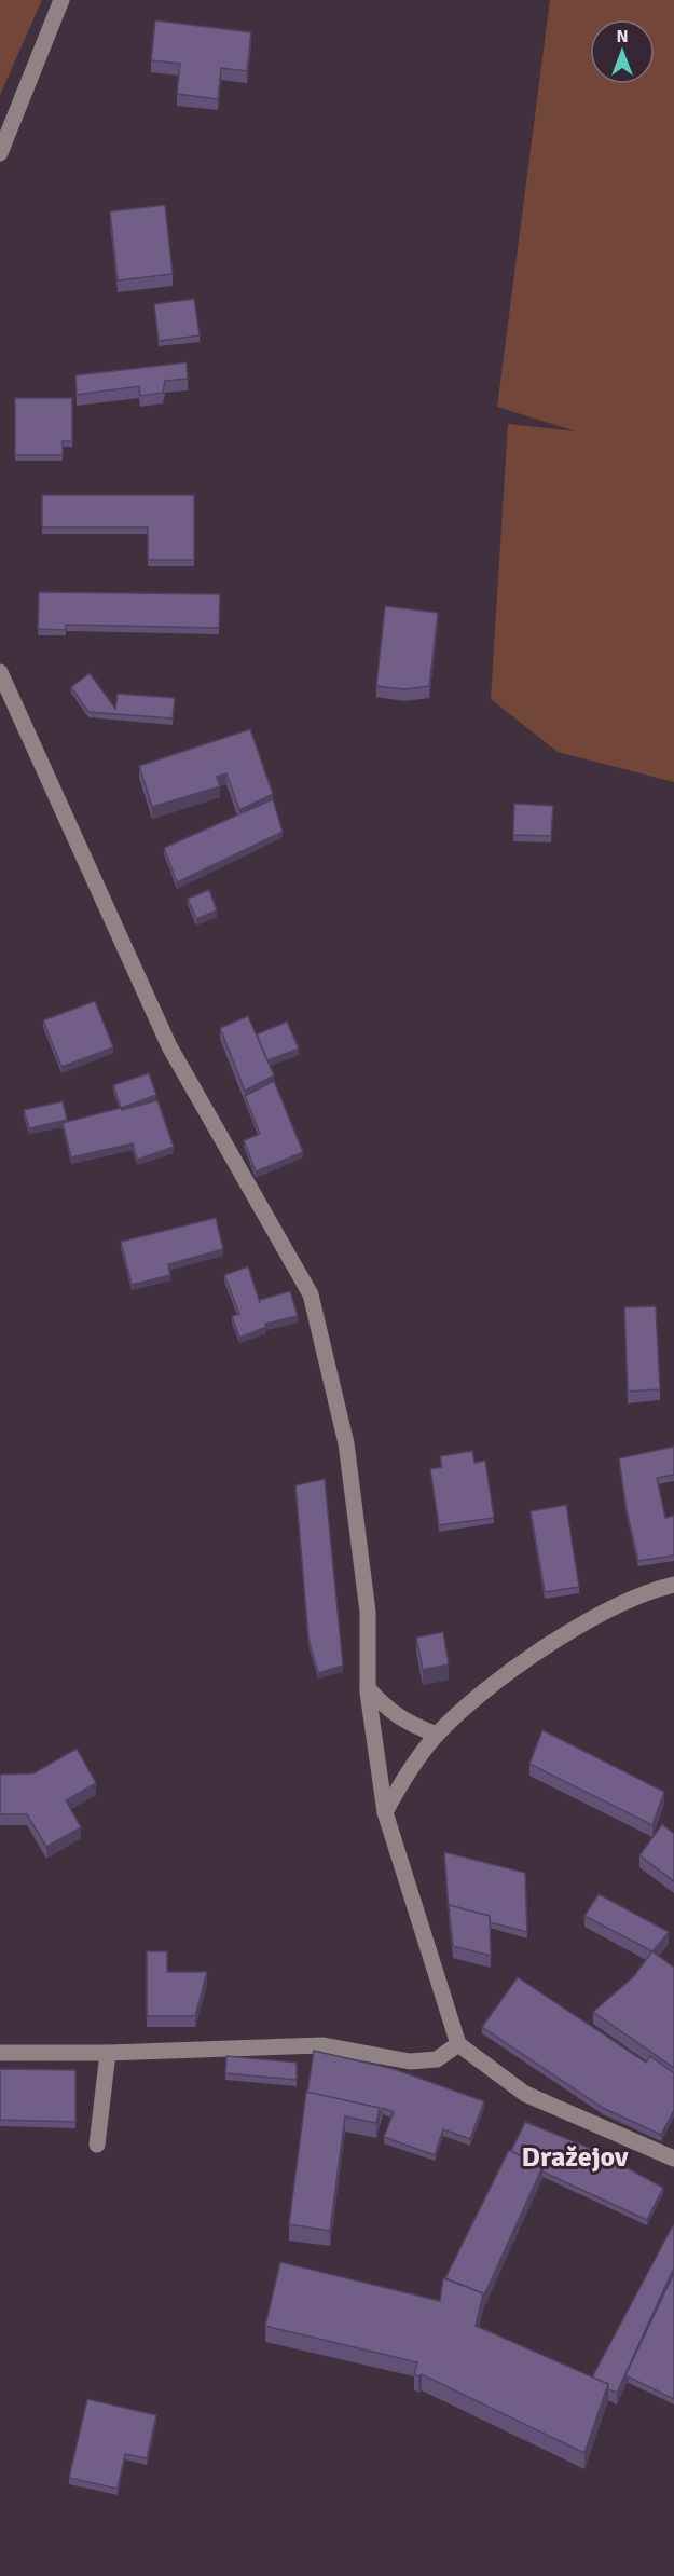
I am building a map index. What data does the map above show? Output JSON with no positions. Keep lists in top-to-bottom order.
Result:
{
  "districts": ["Dražejov"],
  "north": "top"
}
